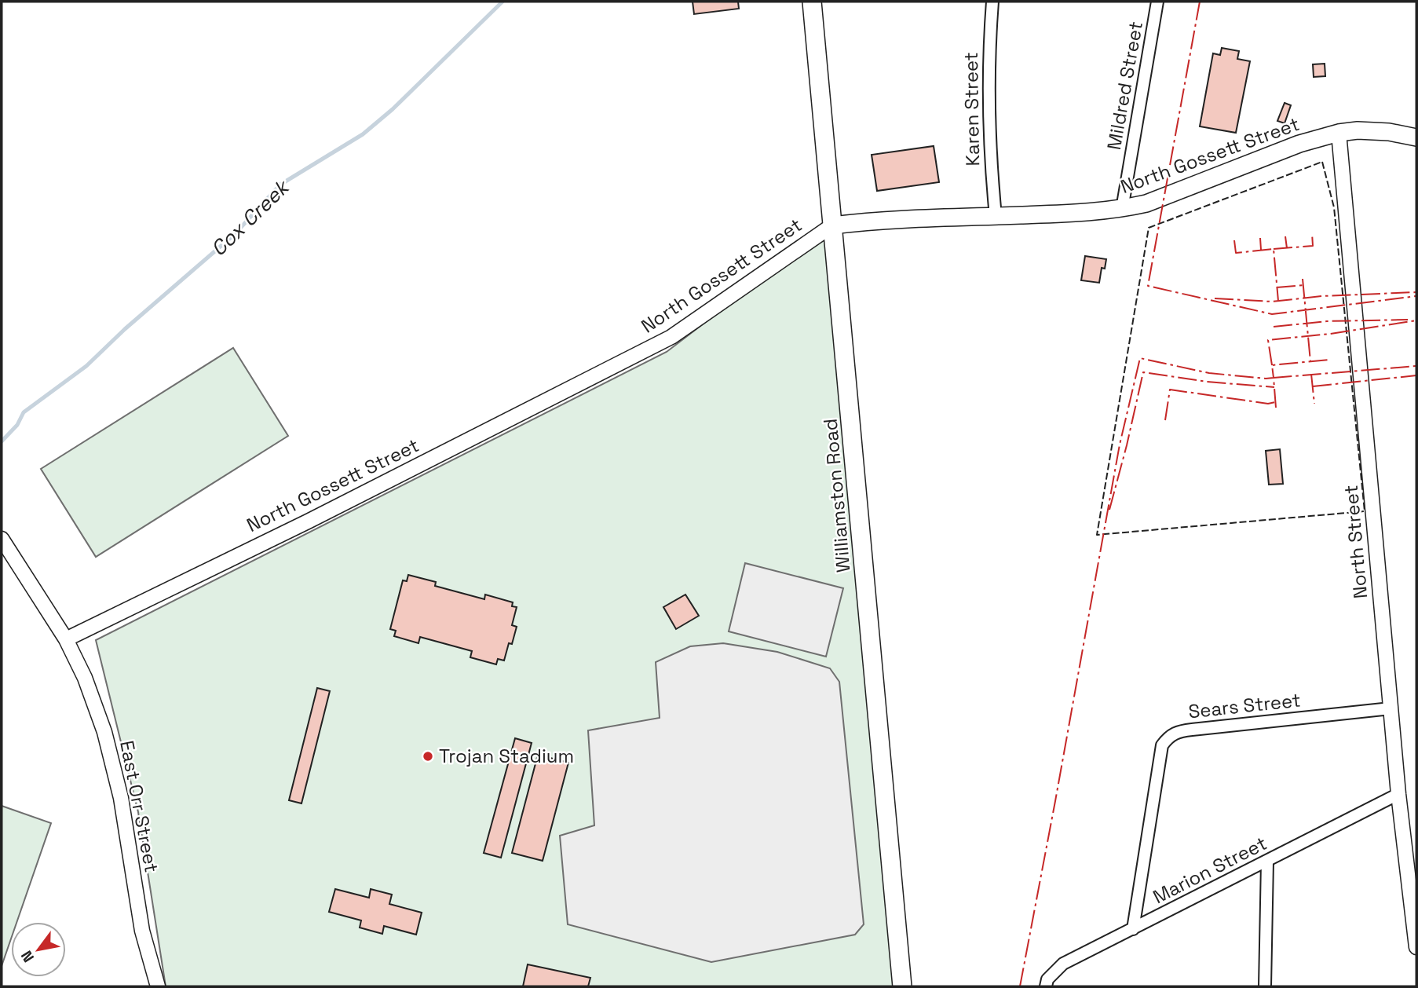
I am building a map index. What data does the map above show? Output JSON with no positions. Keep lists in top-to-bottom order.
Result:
{
  "streets": {
    "main road": ["North Gossett Street", "Williamston Road"],
    "street": [
      "Mildred Street",
      "Karen Street",
      "North Street",
      "Sears Street",
      "East Orr Street",
      "Marion Street"
    ]
  },
  "crossings": [
    ["Mildred Street", "North Gossett Street"],
    ["Karen Street", "North Gossett Street"],
    ["North Gossett Street", "Williamston Road"],
    ["North Gossett Street", "North Street"],
    ["North Gossett Street", "East Orr Street"],
    ["North Street", "Sears Street"],
    ["North Street", "Marion Street"],
    ["Sears Street", "Marion Street"]
  ],
  "water": ["Cox Creek"],
  "places": ["Trojan Stadium"],
  "north": "bottom left"
}
